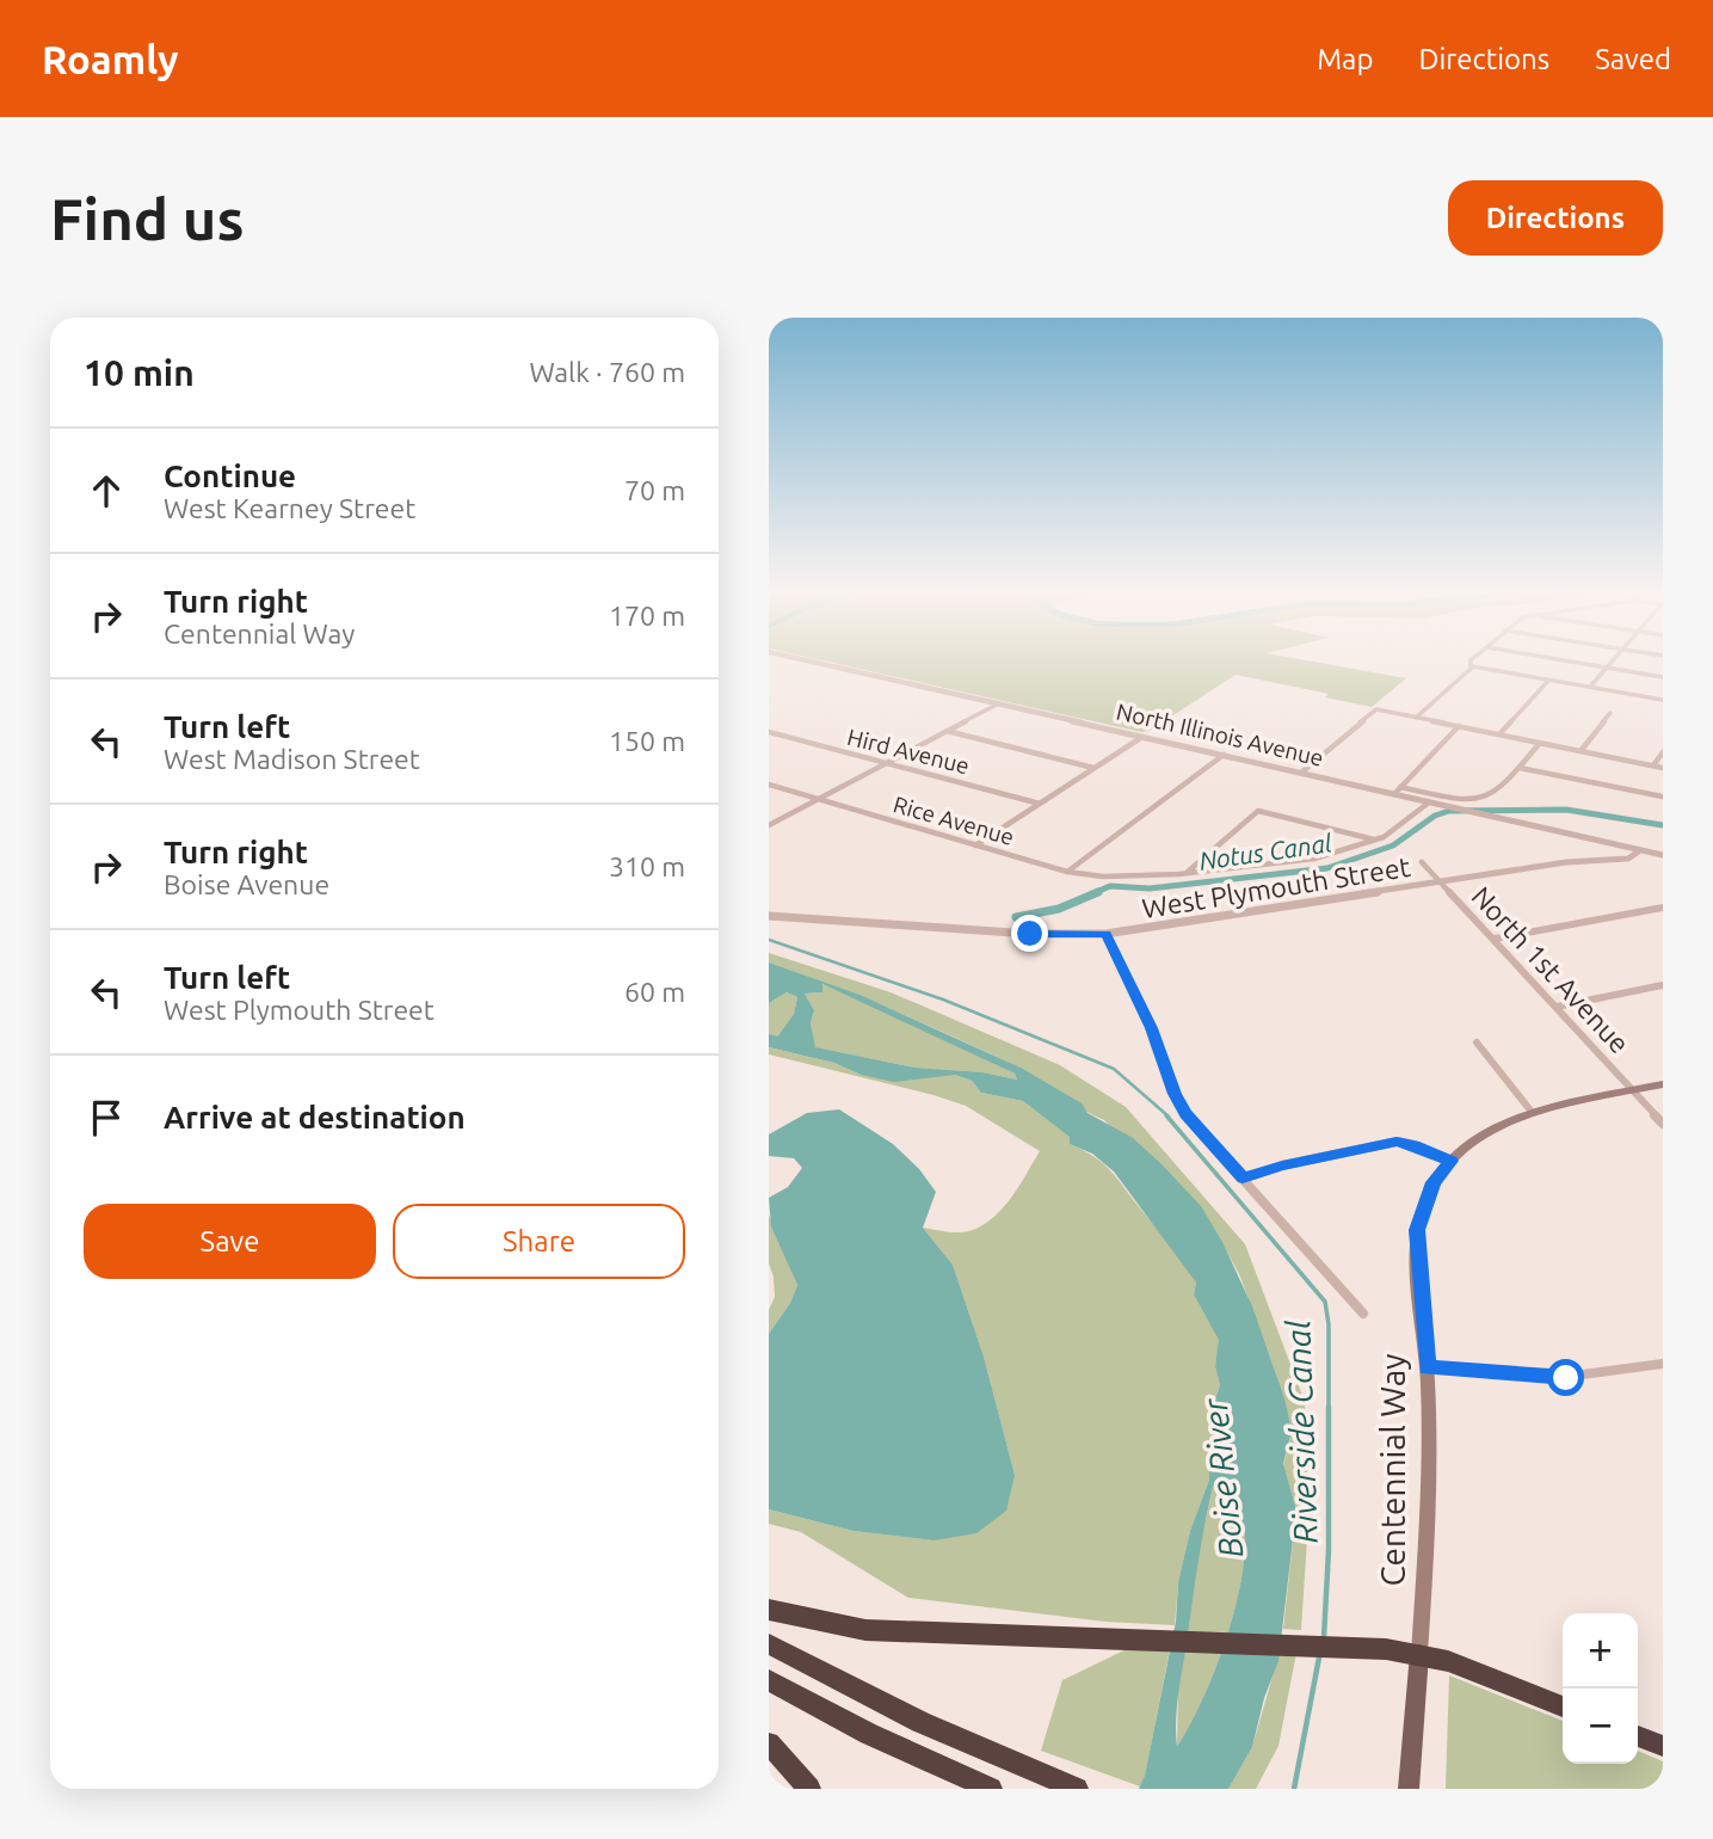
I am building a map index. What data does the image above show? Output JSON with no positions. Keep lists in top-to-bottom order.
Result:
{
  "streets": {
    "main road": ["Centennial Way"],
    "street": [
      "North Illinois Avenue",
      "Hird Avenue",
      "Rice Avenue",
      "West Plymouth Street",
      "North 1st Avenue"
    ]
  },
  "crossings": [
    ["North Illinois Avenue", "Rice Avenue"],
    ["North Illinois Avenue", "West Plymouth Street"],
    ["West Plymouth Street", "North 1st Avenue"]
  ],
  "water": ["Notus Canal", "Riverside Canal", "Boise River"],
  "page": {
    "header": "Roamly",
    "nav": ["Map", "Directions", "Saved"],
    "buttons": [
      "Directions",
      ["Save", "Share"]
    ],
    "title": "Find us",
    "heading": ["10 min", "Walk · 760 m"],
    "list": [
      ["Continue", "West Kearney Street", "70 m"],
      ["Turn right", "Centennial Way", "170 m"],
      ["Turn left", "West Madison Street", "150 m"],
      ["Turn right", "Boise Avenue", "310 m"],
      ["Turn left", "West Plymouth Street", "60 m"],
      "Arrive at destination"
    ],
    "map_buttons": ["+", "−"]
  }
}
